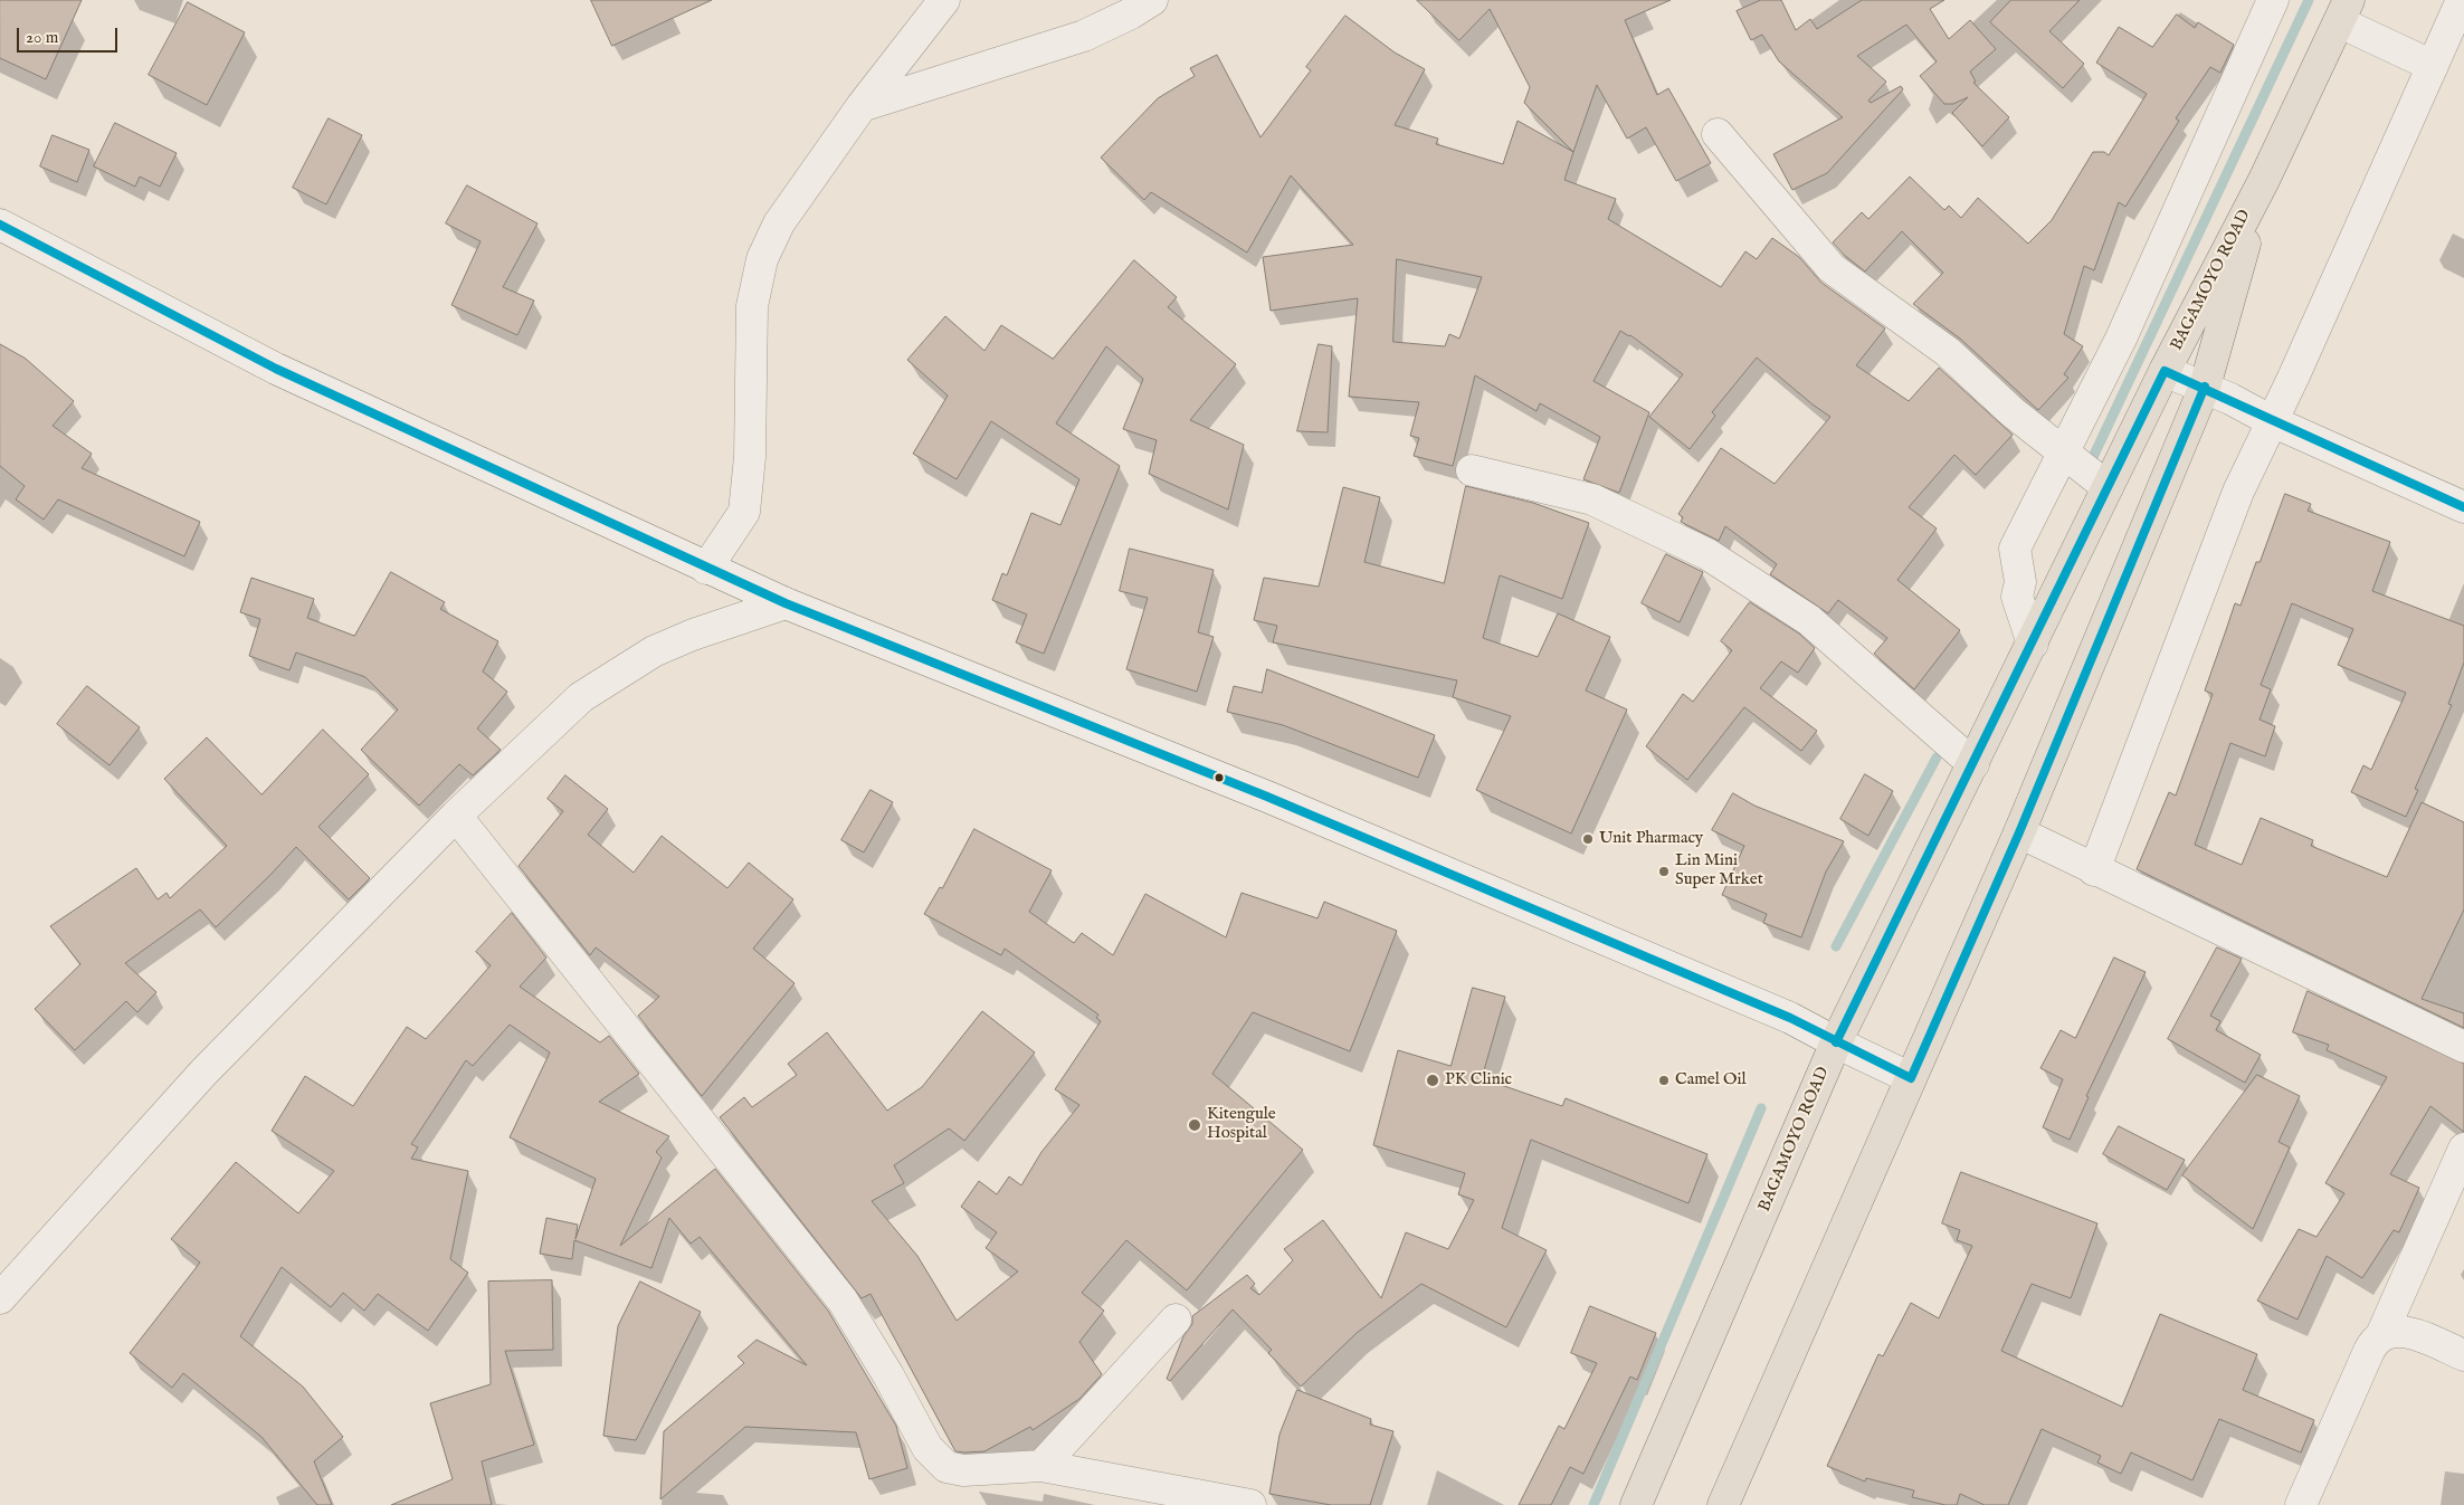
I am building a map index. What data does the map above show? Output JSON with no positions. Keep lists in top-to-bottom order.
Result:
{
  "streets": {
    "highway": ["BAGAMOYO ROAD"]
  },
  "places": [
    "Unit Pharmacy",
    "Lin Mini Super Mrket",
    "PK Clinic",
    "Camel Oil",
    "Kitengule Hospital"
  ],
  "scale_bar": "20 m"
}
